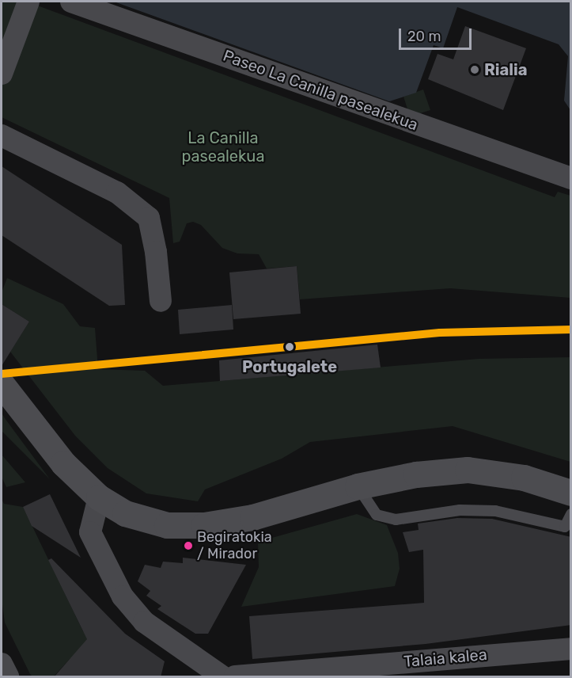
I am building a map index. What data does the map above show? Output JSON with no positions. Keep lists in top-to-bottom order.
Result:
{
  "streets": {
    "street": ["Paseo La Canilla pasealekua", "Talaia kalea"]
  },
  "parks": ["La Canilla pasealekua"],
  "places": ["Rialia", "Portugalete", "Begiratokia / Mirador"],
  "scale_bar": "20 m"
}
